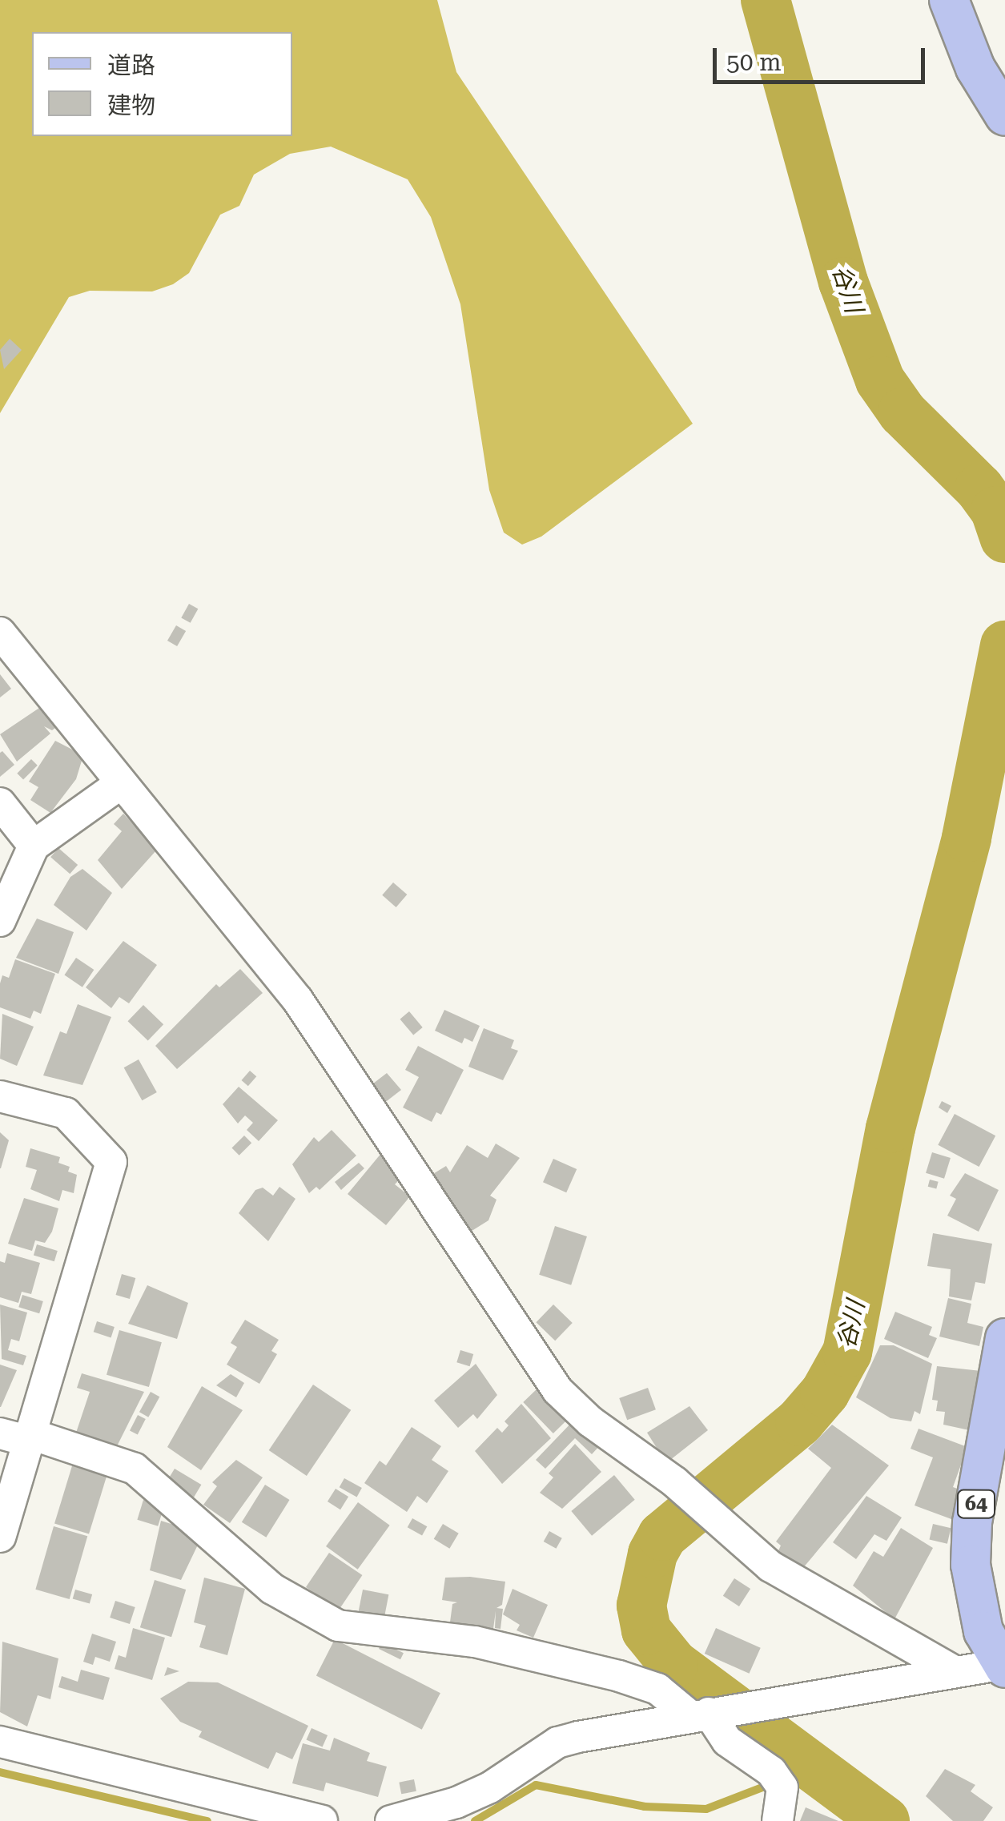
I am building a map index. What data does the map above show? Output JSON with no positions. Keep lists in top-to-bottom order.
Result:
{
  "streets": {
    "main road": ["64"]
  },
  "water": ["谷川"],
  "legend": ["道路", "建物"],
  "scale_bar": "50 m"
}
